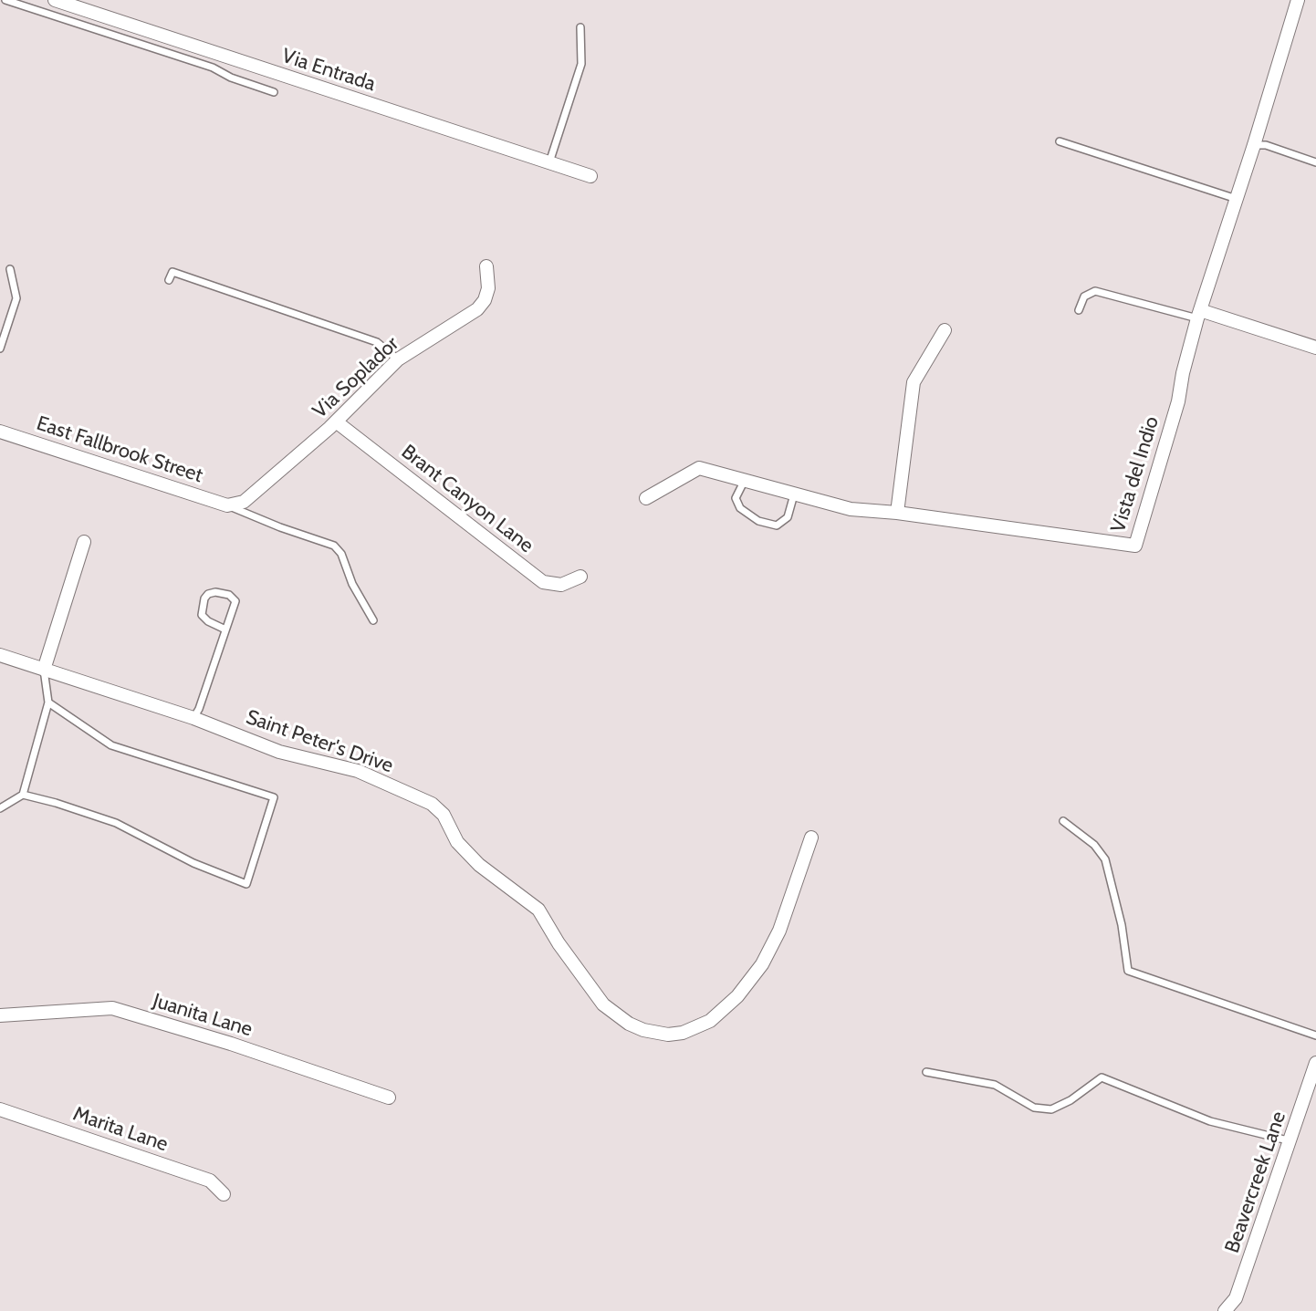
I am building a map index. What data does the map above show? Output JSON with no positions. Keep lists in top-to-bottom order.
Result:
{
  "streets": {
    "street": [
      "Via Entrada",
      "Via Soplador",
      "East Fallbrook Street",
      "Vista del Indio",
      "Brant Canyon Lane",
      "Saint Peter's Drive",
      "Juanita Lane",
      "Marita Lane",
      "Beavercreek Lane"
    ]
  },
  "crossings": [
    ["Via Soplador", "East Fallbrook Street"],
    ["Via Soplador", "Brant Canyon Lane"]
  ]
}
